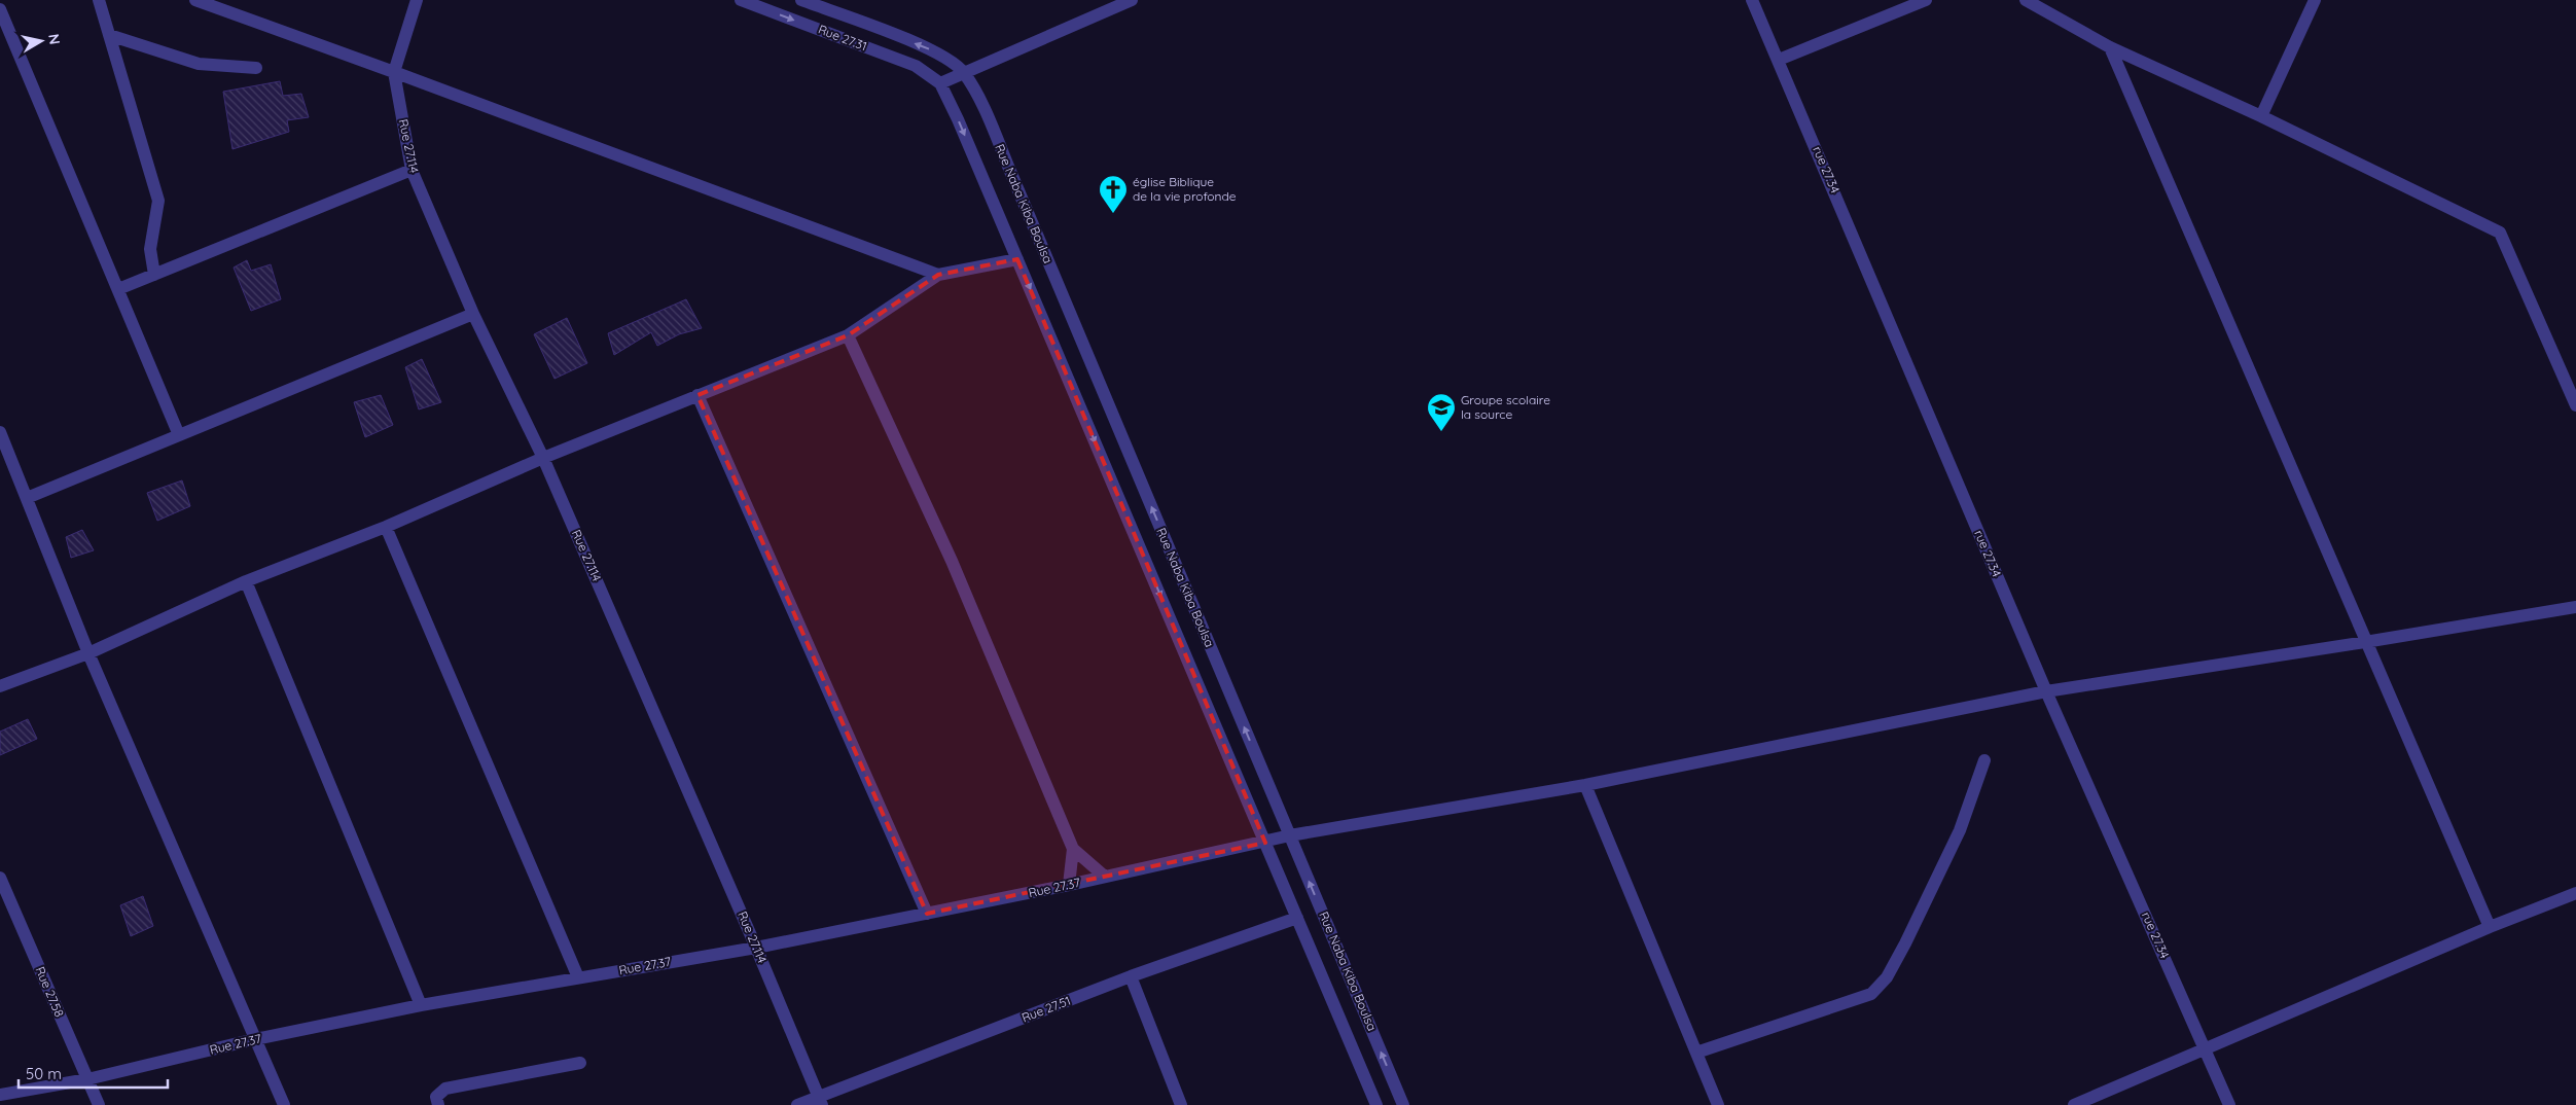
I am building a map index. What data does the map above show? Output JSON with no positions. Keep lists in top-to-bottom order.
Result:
{
  "streets": {
    "street": [
      "Rue 27.31",
      "Rue 27.114",
      "rue 27.34",
      "Rue Naba Kiba Boulsa",
      "Rue 27.37",
      "Rue 27.58",
      "Rue 27.51"
    ]
  },
  "crossings": [
    ["Rue 27.31", "Rue Naba Kiba Boulsa"],
    ["Rue 27.114", "Rue 27.37"],
    ["Rue 27.114", "Rue 27.51"],
    ["rue 27.34", "Rue 27.37"],
    ["Rue Naba Kiba Boulsa", "Rue 27.37"],
    ["Rue Naba Kiba Boulsa", "Rue 27.51"],
    ["Rue 27.37", "Rue 27.58"]
  ],
  "places": {
    "church": ["église Biblique de la vie profonde"],
    "school or university": ["Groupe scolaire la source"]
  },
  "scale_bar": "50 m",
  "north": "right"
}
